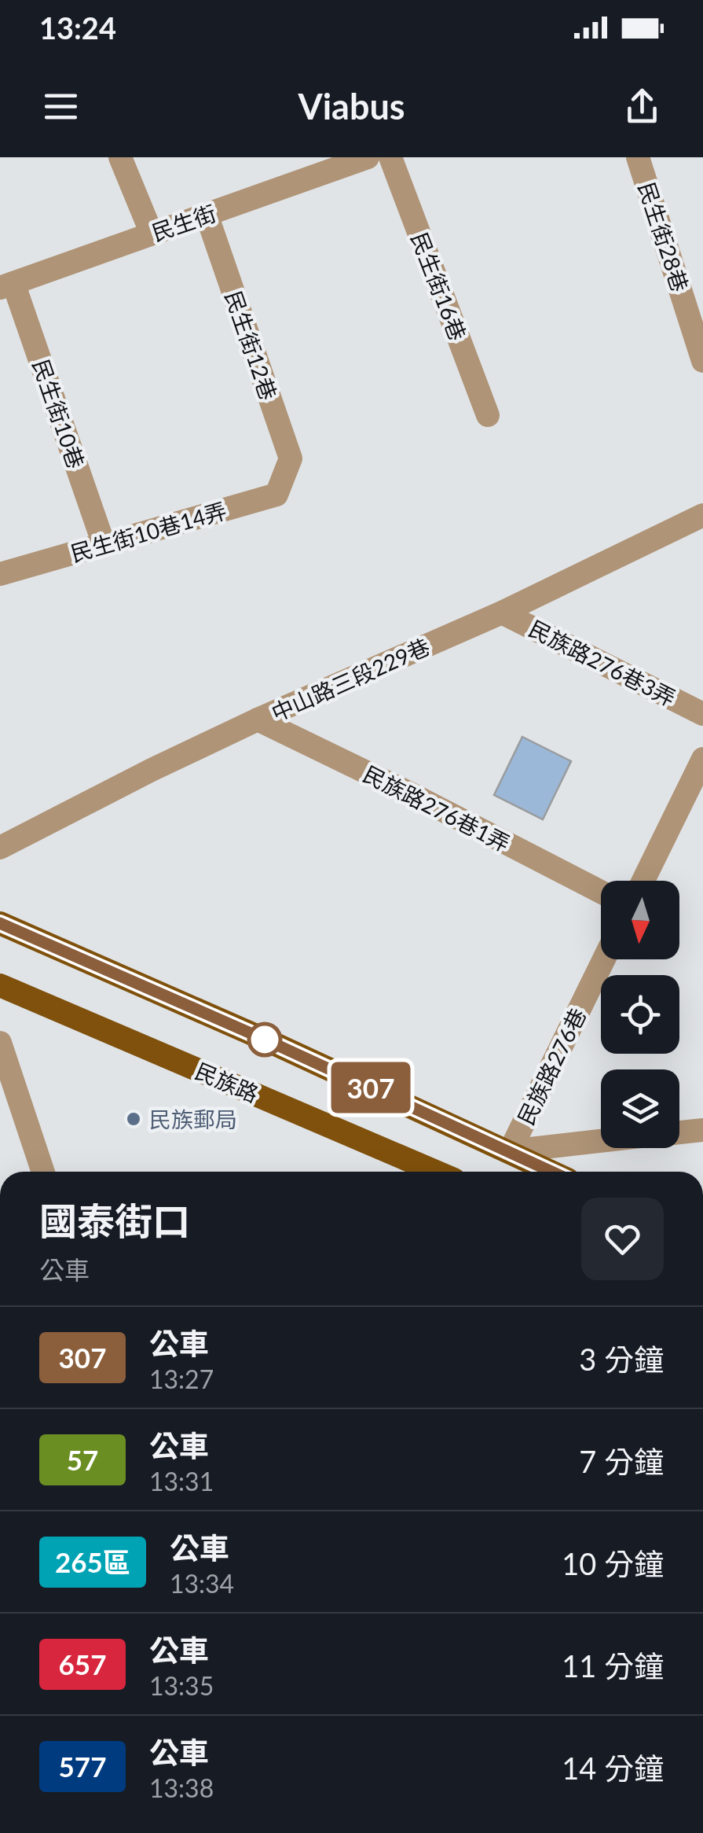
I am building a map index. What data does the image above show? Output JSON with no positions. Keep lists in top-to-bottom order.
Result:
{
  "streets": {
    "main road": ["民族路"],
    "street": [
      "民生街",
      "民生街28巷",
      "民生街16巷",
      "民生街12巷",
      "民生街10巷",
      "民生街10巷14弄",
      "民族路276巷3弄",
      "中山路三段229巷",
      "民族路276巷1弄",
      "民族路276巷"
    ]
  },
  "crossings": [
    ["民生街", "民生街12巷"],
    ["民生街", "民生街10巷"],
    ["民生街12巷", "民生街10巷14弄"],
    ["民生街10巷", "民生街10巷14弄"],
    ["民族路276巷3弄", "中山路三段229巷"],
    ["中山路三段229巷", "民族路276巷1弄"]
  ],
  "places": ["民族郵局"],
  "lines": ["bus line 307"],
  "north": "bottom",
  "page": {
    "status": "13:24",
    "header": "Viabus",
    "on_map": "307",
    "heading": ["國泰街口", "公車"],
    "list": [
      {
        "mark": "307",
        "name": "公車",
        "note": "13:27",
        "value": "3 分鐘"
      },
      {
        "mark": "57",
        "name": "公車",
        "note": "13:31",
        "value": "7 分鐘"
      },
      {
        "mark": "265區",
        "name": "公車",
        "note": "13:34",
        "value": "10 分鐘"
      },
      {
        "mark": "657",
        "name": "公車",
        "note": "13:35",
        "value": "11 分鐘"
      },
      {
        "mark": "577",
        "name": "公車",
        "note": "13:38",
        "value": "14 分鐘"
      }
    ]
  }
}
